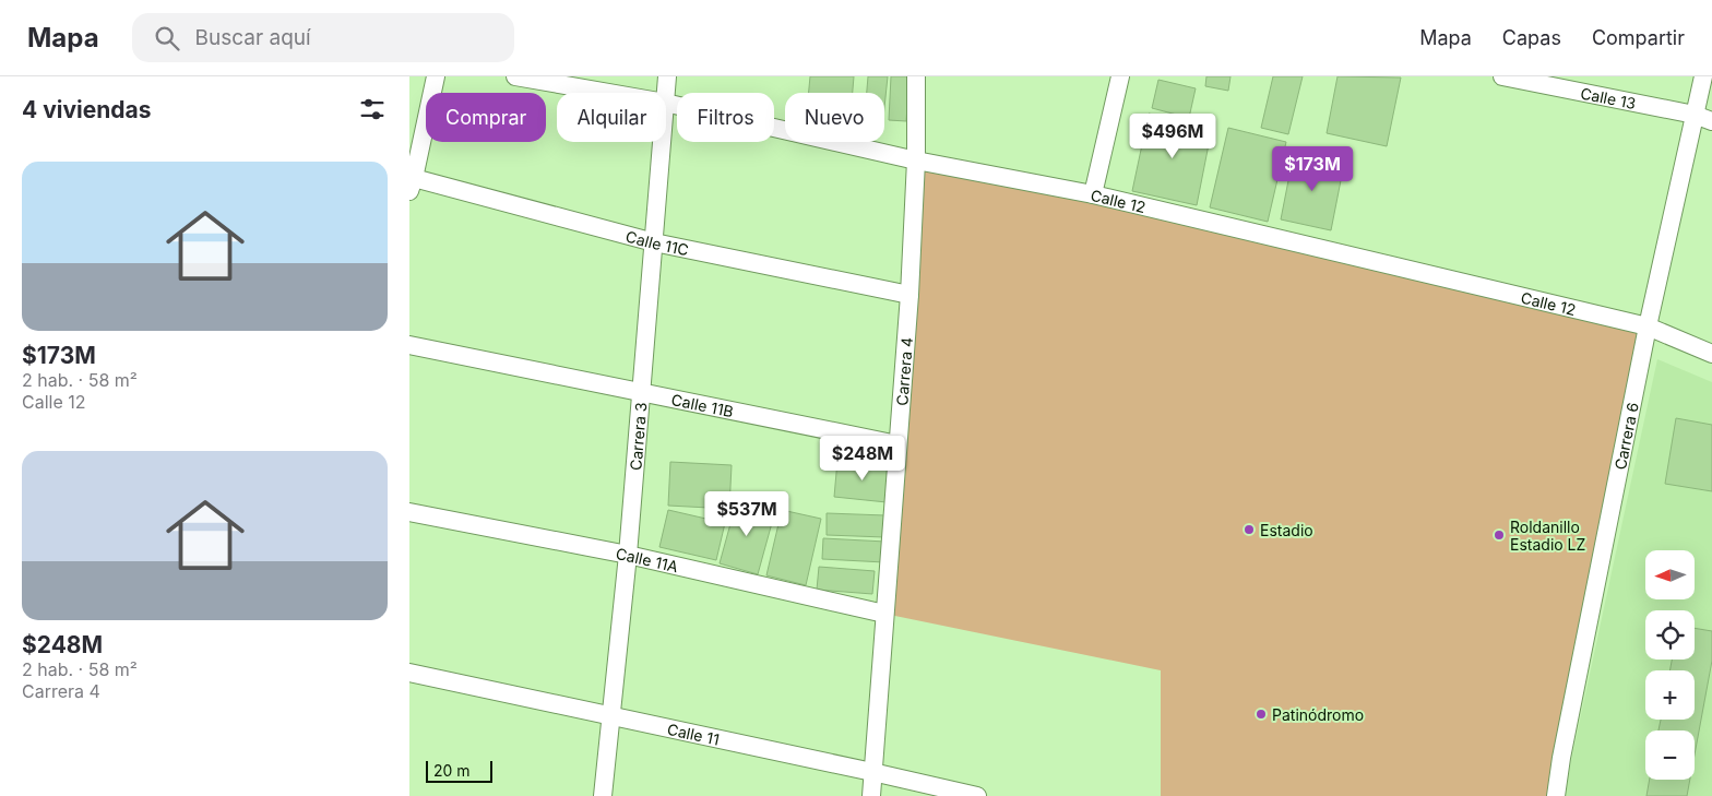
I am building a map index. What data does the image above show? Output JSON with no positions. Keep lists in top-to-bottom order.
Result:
{
  "streets": {
    "street": [
      "Calle 13",
      "Calle 12",
      "Calle 11C",
      "Carrera 4",
      "Calle 11B",
      "Carrera 6",
      "Carrera 3",
      "Calle 11A",
      "Calle 11"
    ]
  },
  "crossings": [
    ["Calle 13", "Carrera 6"],
    ["Calle 12", "Carrera 4"],
    ["Calle 12", "Carrera 6"],
    ["Calle 11C", "Carrera 4"],
    ["Calle 11C", "Carrera 3"],
    ["Carrera 4", "Calle 11B"],
    ["Carrera 4", "Calle 11A"],
    ["Carrera 4", "Calle 11"],
    ["Calle 11B", "Carrera 3"],
    ["Carrera 3", "Calle 11A"],
    ["Carrera 3", "Calle 11"]
  ],
  "places": ["Estadio", "Roldanillo Estadio LZ", "Patinódromo"],
  "scale_bar": "20 m",
  "north": "left",
  "page": {
    "header": "Mapa",
    "search": "Buscar aquí",
    "nav": ["Mapa", "Capas", "Compartir"],
    "heading": "4 viviendas",
    "chip": [
      "Comprar",
      "Alquilar",
      "Filtros",
      "Nuevo"
    ],
    "price": [
      "$496M",
      "$173M",
      "$248M",
      "$537M"
    ],
    "list": [
      {
        "name": "$173M",
        "note": "2 hab. · 58 m² · Calle 12"
      },
      {
        "name": "$248M",
        "note": "2 hab. · 58 m² · Carrera 4"
      }
    ],
    "map_buttons": ["+", "−"],
    "scale": "20 m"
  }
}
